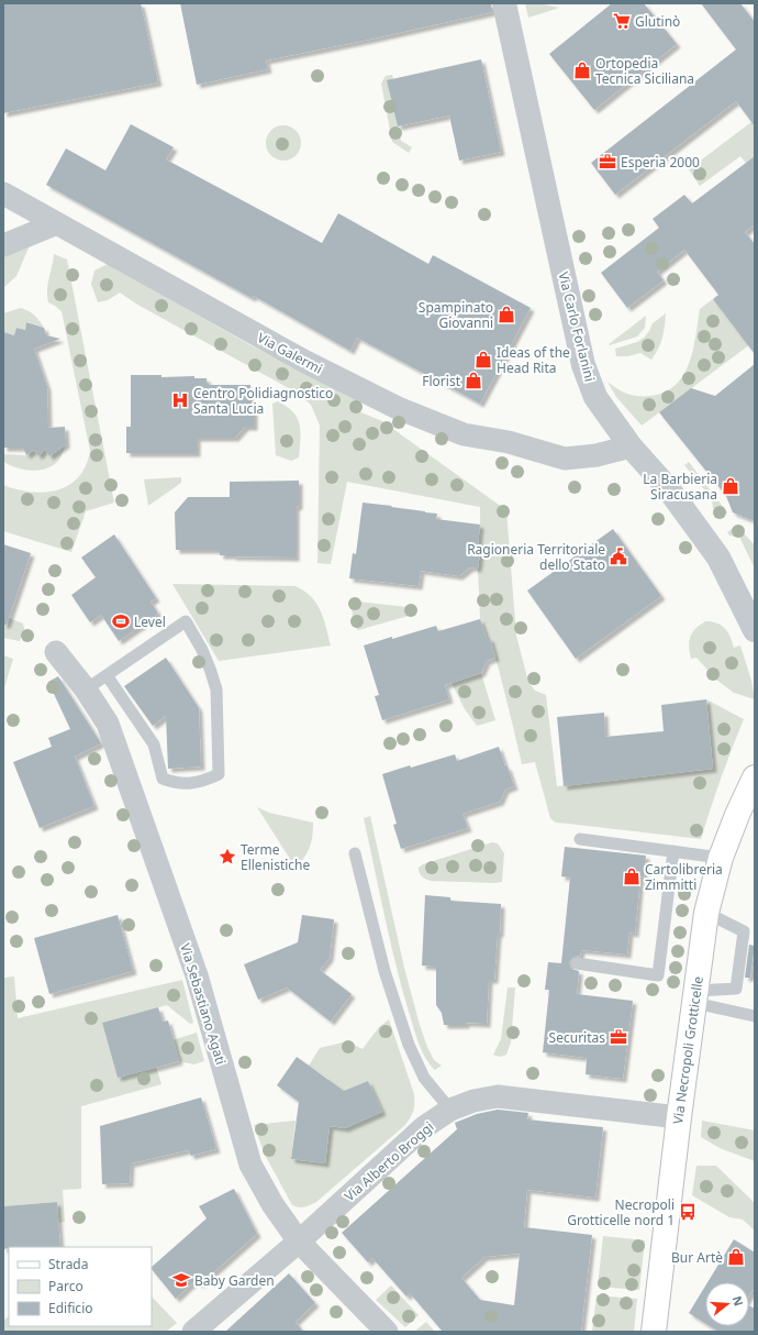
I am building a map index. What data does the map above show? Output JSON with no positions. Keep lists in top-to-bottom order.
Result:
{
  "streets": {
    "main road": ["Via Necropoli Grotticelle"],
    "street": [
      "Via Carlo Forlanini",
      "Via Galermi",
      "Via Sebastiano Agati",
      "Via Alberto Broggi"
    ]
  },
  "crossings": [
    ["Via Carlo Forlanini", "Via Galermi"],
    ["Via Sebastiano Agati", "Via Alberto Broggi"],
    ["Via Necropoli Grotticelle", "Via Alberto Broggi"]
  ],
  "places": {
    "supermarket": ["Glutinò"],
    "shop": [
      "Ortopedia Tecnica Siciliana",
      "Spampinato Giovanni",
      "Ideas of the Head Rita",
      "Florist",
      "La Barbieria Siracusana",
      "Cartolibreria Zimmitti",
      "Bur Artè"
    ],
    "office": ["Esperia 2000", "Securitas"],
    "hospital": ["Centro Polidiagnostico Santa Lucia"],
    "public building": ["Ragioneria Territoriale dello Stato"],
    "sports": ["Level"],
    "place": ["Terme Ellenistiche"],
    "bus stop": ["Necropoli Grotticelle nord 1"],
    "school or university": ["Baby Garden"]
  },
  "legend": ["Strada", "Parco", "Edificio"],
  "north": "right"
}
